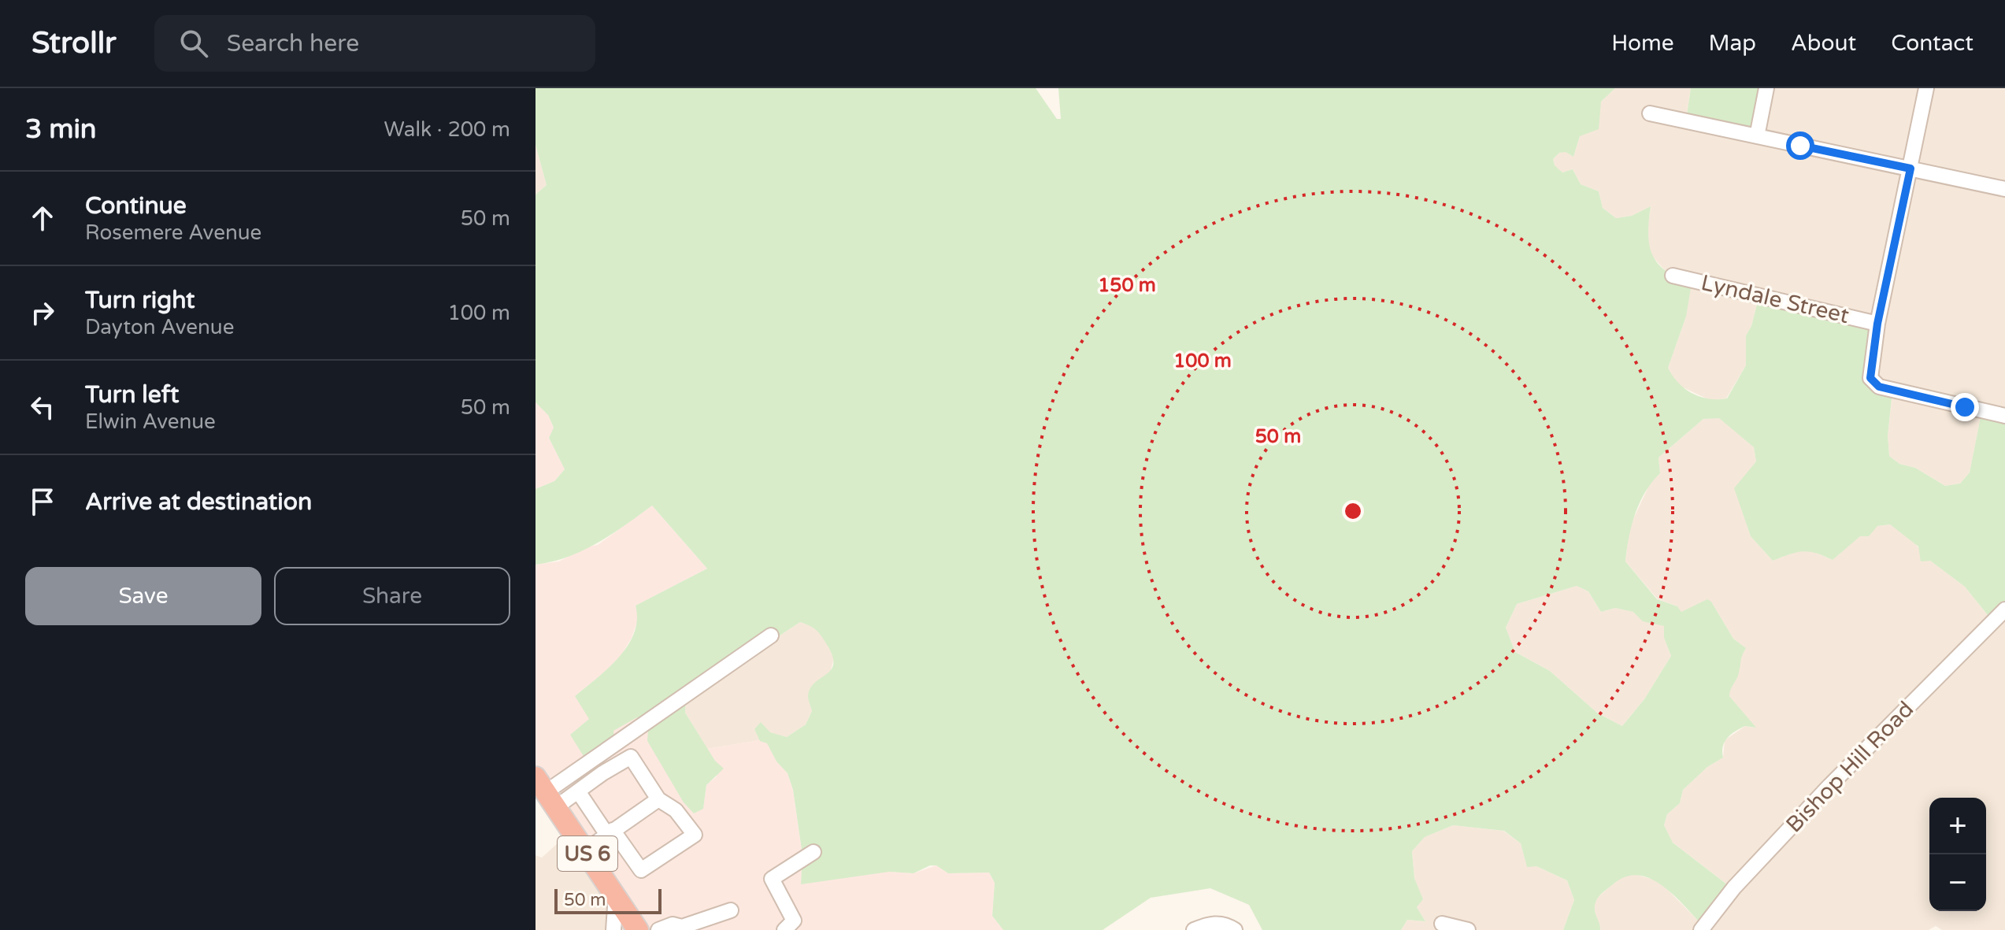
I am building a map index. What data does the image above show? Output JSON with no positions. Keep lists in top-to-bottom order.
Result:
{
  "streets": {
    "highway": ["US 6"],
    "street": ["Lyndale Street", "Bishop Hill Road"]
  },
  "scale_bar": "50 m",
  "page": {
    "header": "Strollr",
    "search": "Search here",
    "nav": [
      "Home",
      "Map",
      "About",
      "Contact"
    ],
    "heading": ["3 min", "Walk · 200 m"],
    "list": [
      ["Continue", "Rosemere Avenue", "50 m"],
      ["Turn right", "Dayton Avenue", "100 m"],
      ["Turn left", "Elwin Avenue", "50 m"],
      "Arrive at destination"
    ],
    "buttons": ["Save", "Share"],
    "map_buttons": ["+", "−"],
    "scale": "50 m"
  },
  "rings": ["150 m", "100 m", "50 m"]
}
